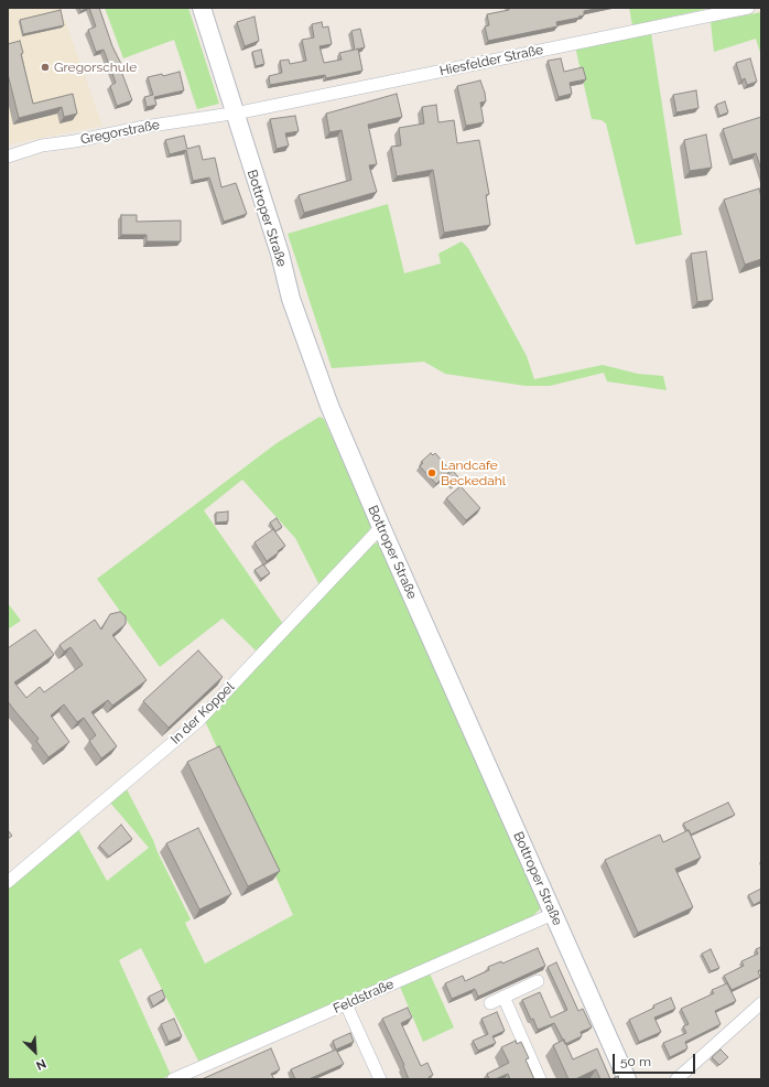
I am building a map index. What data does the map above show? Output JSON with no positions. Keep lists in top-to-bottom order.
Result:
{
  "streets": {
    "main road": ["Bottroper Straße"],
    "street": [
      "Hiesfelder Straße",
      "Gregorstraße",
      "In der Koppel",
      "Feldstraße"
    ]
  },
  "crossings": [
    ["Hiesfelder Straße", "Gregorstraße"],
    ["Hiesfelder Straße", "Bottroper Straße"],
    ["Gregorstraße", "Bottroper Straße"],
    ["Bottroper Straße", "In der Koppel"],
    ["Bottroper Straße", "Feldstraße"]
  ],
  "places": ["Gregorschule", "Landcafe Beckedahl"],
  "scale_bar": "50 m",
  "north": "bottom right"
}
